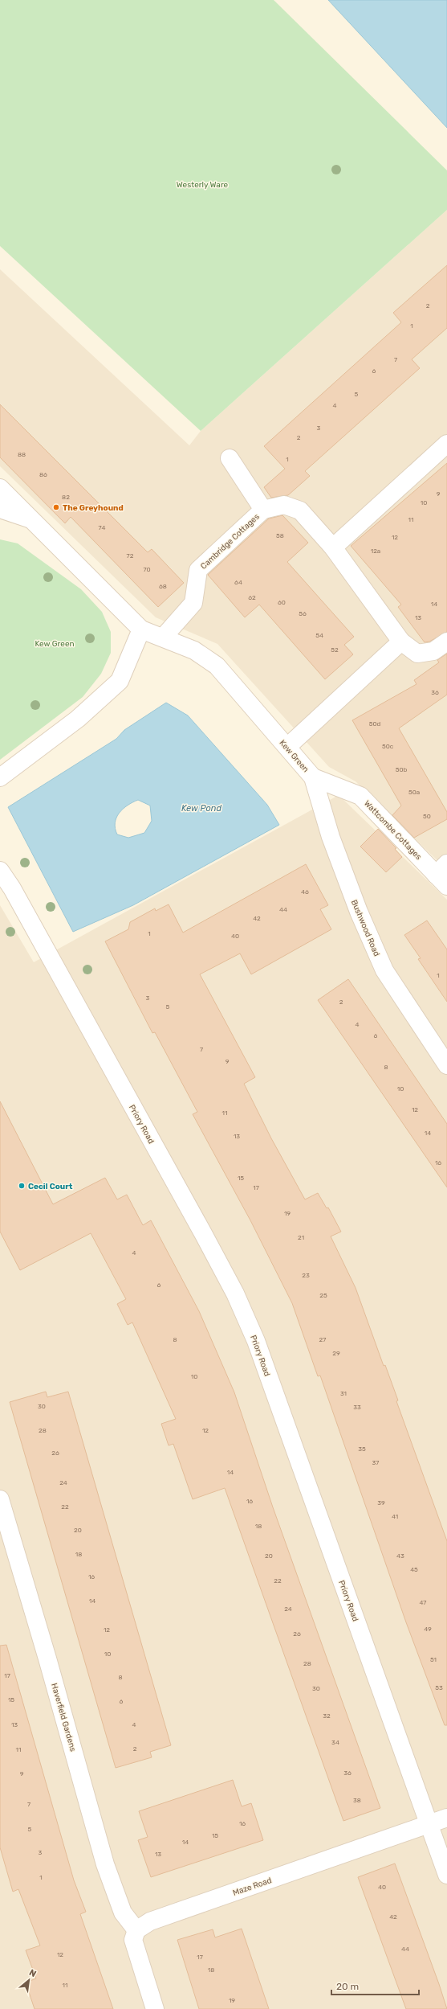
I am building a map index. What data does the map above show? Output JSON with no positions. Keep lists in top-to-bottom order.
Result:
{
  "streets": {
    "street": [
      "Cambridge Cottages",
      "Kew Green",
      "Wattcombe Cottages",
      "Bushwood Road",
      "Priory Road",
      "Haverfield Gardens",
      "Maze Road"
    ]
  },
  "crossings": [
    ["Cambridge Cottages", "Kew Green"],
    ["Kew Green", "Wattcombe Cottages"],
    ["Kew Green", "Bushwood Road"],
    ["Wattcombe Cottages", "Bushwood Road"],
    ["Priory Road", "Maze Road"],
    ["Haverfield Gardens", "Maze Road"]
  ],
  "water": ["Kew Pond"],
  "parks": ["Westerly Ware", "Kew Green"],
  "places": ["The Greyhound", "Cecil Court"],
  "house_numbers": [
    "2",
    "1",
    "7",
    "6",
    "5",
    "4",
    "3",
    "2",
    "88",
    "1",
    "86",
    "9",
    "82",
    "10",
    "11",
    "74",
    "58",
    "12",
    "12a",
    "72",
    "70",
    "64",
    "68",
    "62",
    "60",
    "14",
    "56",
    "13",
    "54",
    "52",
    "36",
    "50d",
    "50c",
    "50b",
    "50a",
    "50",
    "46",
    "44",
    "42",
    "1",
    "40",
    "1",
    "3",
    "2",
    "5",
    "4",
    "6",
    "7",
    "9",
    "8",
    "10",
    "12",
    "11",
    "14",
    "13",
    "16",
    "15",
    "17",
    "19",
    "21",
    "4",
    "23",
    "6",
    "25",
    "8",
    "27",
    "29",
    "10",
    "31",
    "30",
    "33",
    "28",
    "12",
    "35",
    "26",
    "37",
    "14",
    "24",
    "16",
    "39",
    "22",
    "41",
    "18",
    "20",
    "18",
    "20",
    "43",
    "45",
    "16",
    "22",
    "14",
    "47",
    "24",
    "49",
    "12",
    "26",
    "10",
    "51",
    "28",
    "17",
    "8",
    "53",
    "30",
    "15",
    "6",
    "32",
    "13",
    "4",
    "34",
    "2",
    "11",
    "36",
    "9",
    "38",
    "7",
    "16",
    "5",
    "15",
    "14",
    "3",
    "13",
    "1",
    "40",
    "42",
    "44",
    "12",
    "17",
    "18",
    "11",
    "19"
  ],
  "scale_bar": "20 m",
  "north": "top right"
}
